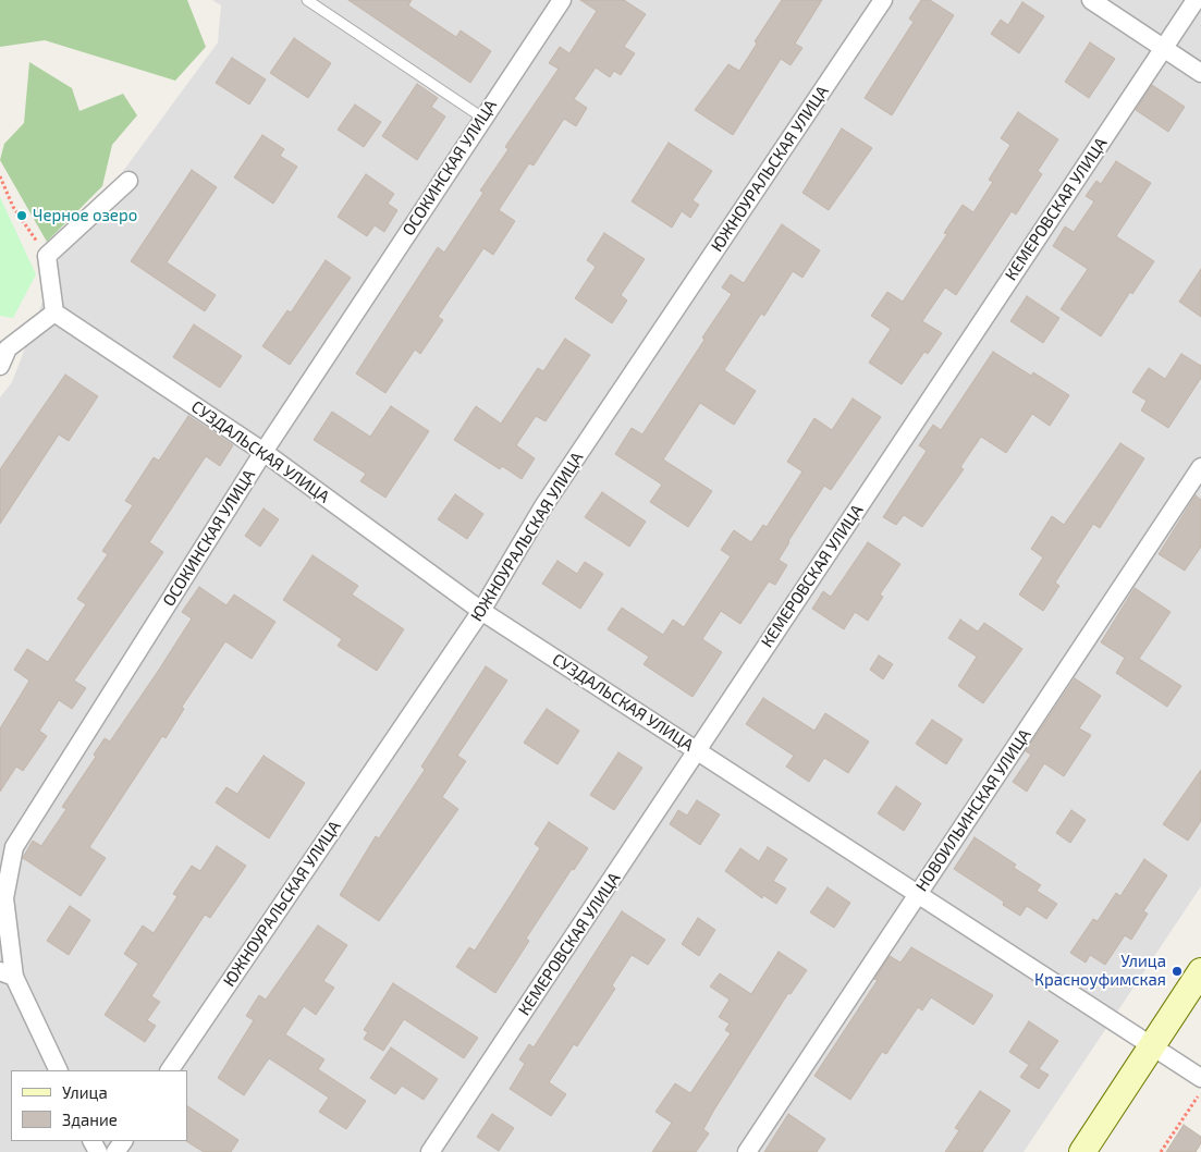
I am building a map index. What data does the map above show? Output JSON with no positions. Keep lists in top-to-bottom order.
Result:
{
  "streets": {
    "street": [
      "ОСОКИНСКАЯ УЛИЦА",
      "ЮЖНОУРАЛЬСКАЯ УЛИЦА",
      "КЕМЕРОВСКАЯ УЛИЦА",
      "СУЗДАЛЬСКАЯ УЛИЦА",
      "НОВОИЛЬИНСКАЯ УЛИЦА"
    ]
  },
  "crossings": [
    ["ОСОКИНСКАЯ УЛИЦА", "СУЗДАЛЬСКАЯ УЛИЦА"],
    ["ЮЖНОУРАЛЬСКАЯ УЛИЦА", "СУЗДАЛЬСКАЯ УЛИЦА"],
    ["КЕМЕРОВСКАЯ УЛИЦА", "СУЗДАЛЬСКАЯ УЛИЦА"],
    ["СУЗДАЛЬСКАЯ УЛИЦА", "НОВОИЛЬИНСКАЯ УЛИЦА"]
  ],
  "places": ["Черное озеро", "Улица Красноуфимская"],
  "legend": ["Улица", "Здание"]
}
